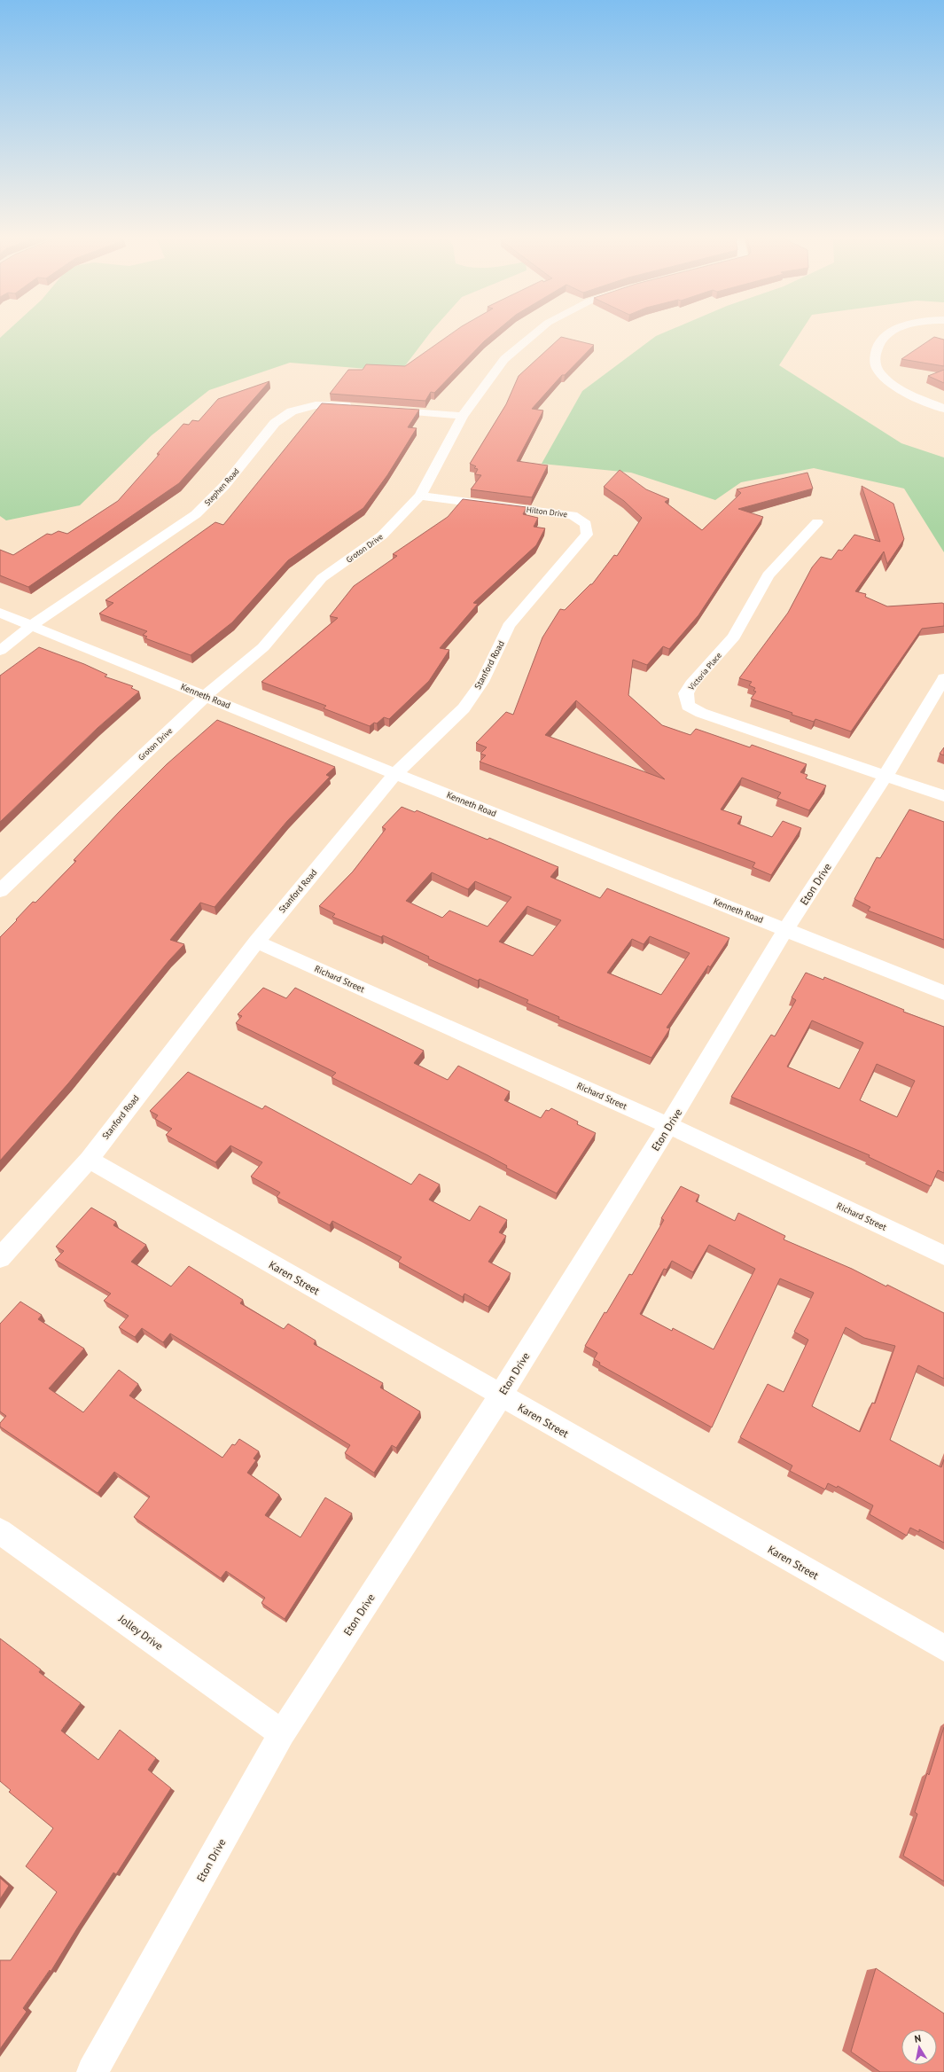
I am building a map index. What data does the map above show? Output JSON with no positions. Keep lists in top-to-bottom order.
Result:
{
  "streets": {
    "street": [
      "Stephen Road",
      "Hilton Drive",
      "Groton Drive",
      "Stanford Road",
      "Victoria Place",
      "Kenneth Road",
      "Eton Drive",
      "Richard Street",
      "Karen Street",
      "Jolley Drive"
    ]
  },
  "crossings": [
    ["Stephen Road", "Kenneth Road"],
    ["Hilton Drive", "Groton Drive"],
    ["Hilton Drive", "Stanford Road"],
    ["Groton Drive", "Kenneth Road"],
    ["Stanford Road", "Kenneth Road"],
    ["Stanford Road", "Richard Street"],
    ["Stanford Road", "Karen Street"],
    ["Victoria Place", "Eton Drive"],
    ["Kenneth Road", "Eton Drive"],
    ["Eton Drive", "Richard Street"],
    ["Eton Drive", "Karen Street"],
    ["Eton Drive", "Jolley Drive"]
  ],
  "north": "top"
}
